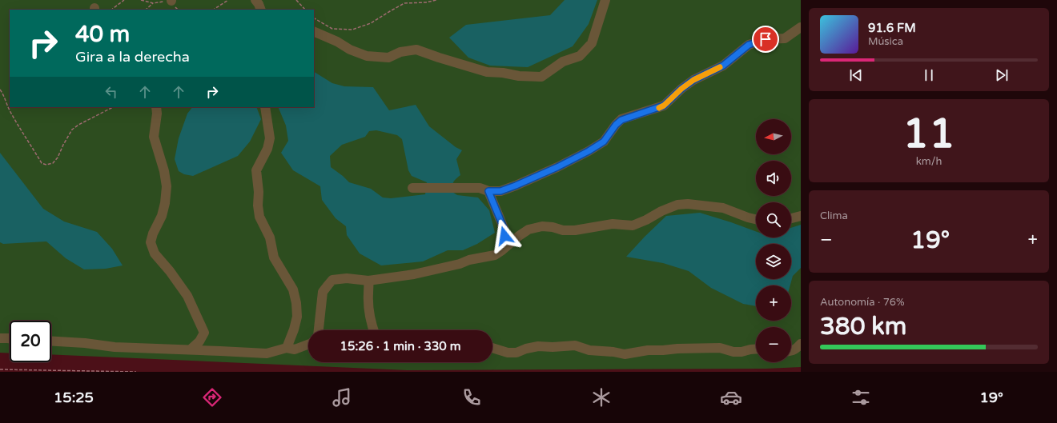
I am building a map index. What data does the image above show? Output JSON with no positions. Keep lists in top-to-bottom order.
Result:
{
  "north": "left",
  "page": {
    "turn": ["40 m", "Gira a la derecha"],
    "song": ["91.6 FM", "Música"],
    "tile": [
      ["11", "km/h"],
      "Clima",
      ["Autonomía · 76%", "380 km"]
    ],
    "map_buttons": ["+", "−"],
    "heat": ["−", "19°", "+"],
    "limit": "20",
    "trip": "15:26 · 1 min · 330 m",
    "tabs": ["15:25", "19°"]
  }
}
